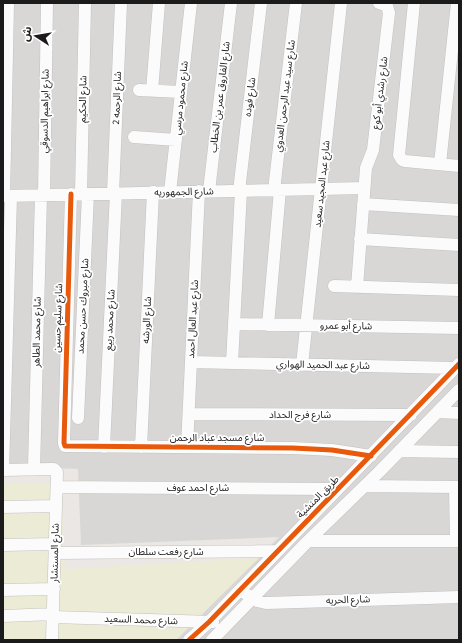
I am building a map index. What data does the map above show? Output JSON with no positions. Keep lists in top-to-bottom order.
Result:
{
  "streets": {
    "street": [
      "شارع رشدي أبو كوع",
      "شارع سيد عبد الرحمن العدوي",
      "شارع الفاروق عمر بن الخطاب",
      "شارع فوده",
      "شارع الرحمه 2",
      "شارع محمود مرسي",
      "شارع الحكيم",
      "شارع ابراهيم الدسوقي",
      "شارع عبد المجيد سعيد",
      "شارع الجمهوريه",
      "شارع مبروك حسن محمد",
      "شارع سليم حسين",
      "شارع عبد العال احمد",
      "شارع محمد ربيع",
      "شارع الورشه",
      "شارع أبو عمرو",
      "شارع محمد الطاهر",
      "شارع عبد الحميد الهواري",
      "شارع فرج الحداد",
      "شارع مسجد عباد الرحمن",
      "شارع احمد عوف",
      "طريق المنشية",
      "شارع رفعت سلطان",
      "شارع المستشار",
      "شارع الحريه",
      "شارع محمد السعيد"
    ]
  },
  "crossings": [
    ["شارع رشدي أبو كوع", "شارع الجمهوريه"],
    ["شارع سيد عبد الرحمن العدوي", "شارع الجمهوريه"],
    ["شارع سيد عبد الرحمن العدوي", "شارع أبو عمرو"],
    ["شارع الفاروق عمر بن الخطاب", "شارع الجمهوريه"],
    ["شارع الفاروق عمر بن الخطاب", "شارع عبد العال احمد"],
    ["شارع فوده", "شارع الجمهوريه"],
    ["شارع فوده", "شارع أبو عمرو"],
    ["شارع فوده", "شارع عبد الحميد الهواري"],
    ["شارع الرحمه 2", "شارع الجمهوريه"],
    ["شارع الرحمه 2", "شارع محمد ربيع"],
    ["شارع محمود مرسي", "شارع الجمهوريه"],
    ["شارع الحكيم", "شارع الجمهوريه"],
    ["شارع الحكيم", "شارع مبروك حسن محمد"],
    ["شارع الحكيم", "شارع سليم حسين"],
    ["شارع ابراهيم الدسوقي", "شارع الجمهوريه"],
    ["شارع ابراهيم الدسوقي", "شارع محمد الطاهر"],
    ["شارع عبد المجيد سعيد", "شارع الجمهوريه"],
    ["شارع عبد المجيد سعيد", "شارع أبو عمرو"],
    ["شارع عبد المجيد سعيد", "شارع عبد الحميد الهواري"],
    ["شارع الجمهوريه", "شارع مبروك حسن محمد"],
    ["شارع الجمهوريه", "شارع سليم حسين"],
    ["شارع الجمهوريه", "شارع عبد العال احمد"],
    ["شارع الجمهوريه", "شارع محمد ربيع"],
    ["شارع الجمهوريه", "شارع الورشه"],
    ["شارع الجمهوريه", "شارع محمد الطاهر"],
    ["شارع مبروك حسن محمد", "شارع سليم حسين"],
    ["شارع سليم حسين", "شارع مسجد عباد الرحمن"],
    ["شارع عبد العال احمد", "شارع عبد الحميد الهواري"],
    ["شارع عبد العال احمد", "شارع فرج الحداد"],
    ["شارع عبد العال احمد", "شارع مسجد عباد الرحمن"],
    ["شارع محمد ربيع", "شارع مسجد عباد الرحمن"],
    ["شارع الورشه", "شارع مسجد عباد الرحمن"],
    ["شارع محمد الطاهر", "شارع المستشار"],
    ["شارع عبد الحميد الهواري", "طريق المنشية"],
    ["شارع فرج الحداد", "طريق المنشية"],
    ["شارع مسجد عباد الرحمن", "طريق المنشية"],
    ["شارع احمد عوف", "طريق المنشية"],
    ["شارع احمد عوف", "شارع المستشار"],
    ["طريق المنشية", "شارع رفعت سلطان"],
    ["طريق المنشية", "شارع الحريه"],
    ["طريق المنشية", "شارع محمد السعيد"],
    ["شارع رفعت سلطان", "شارع المستشار"],
    ["شارع المستشار", "شارع محمد السعيد"]
  ],
  "north": "left"
}
